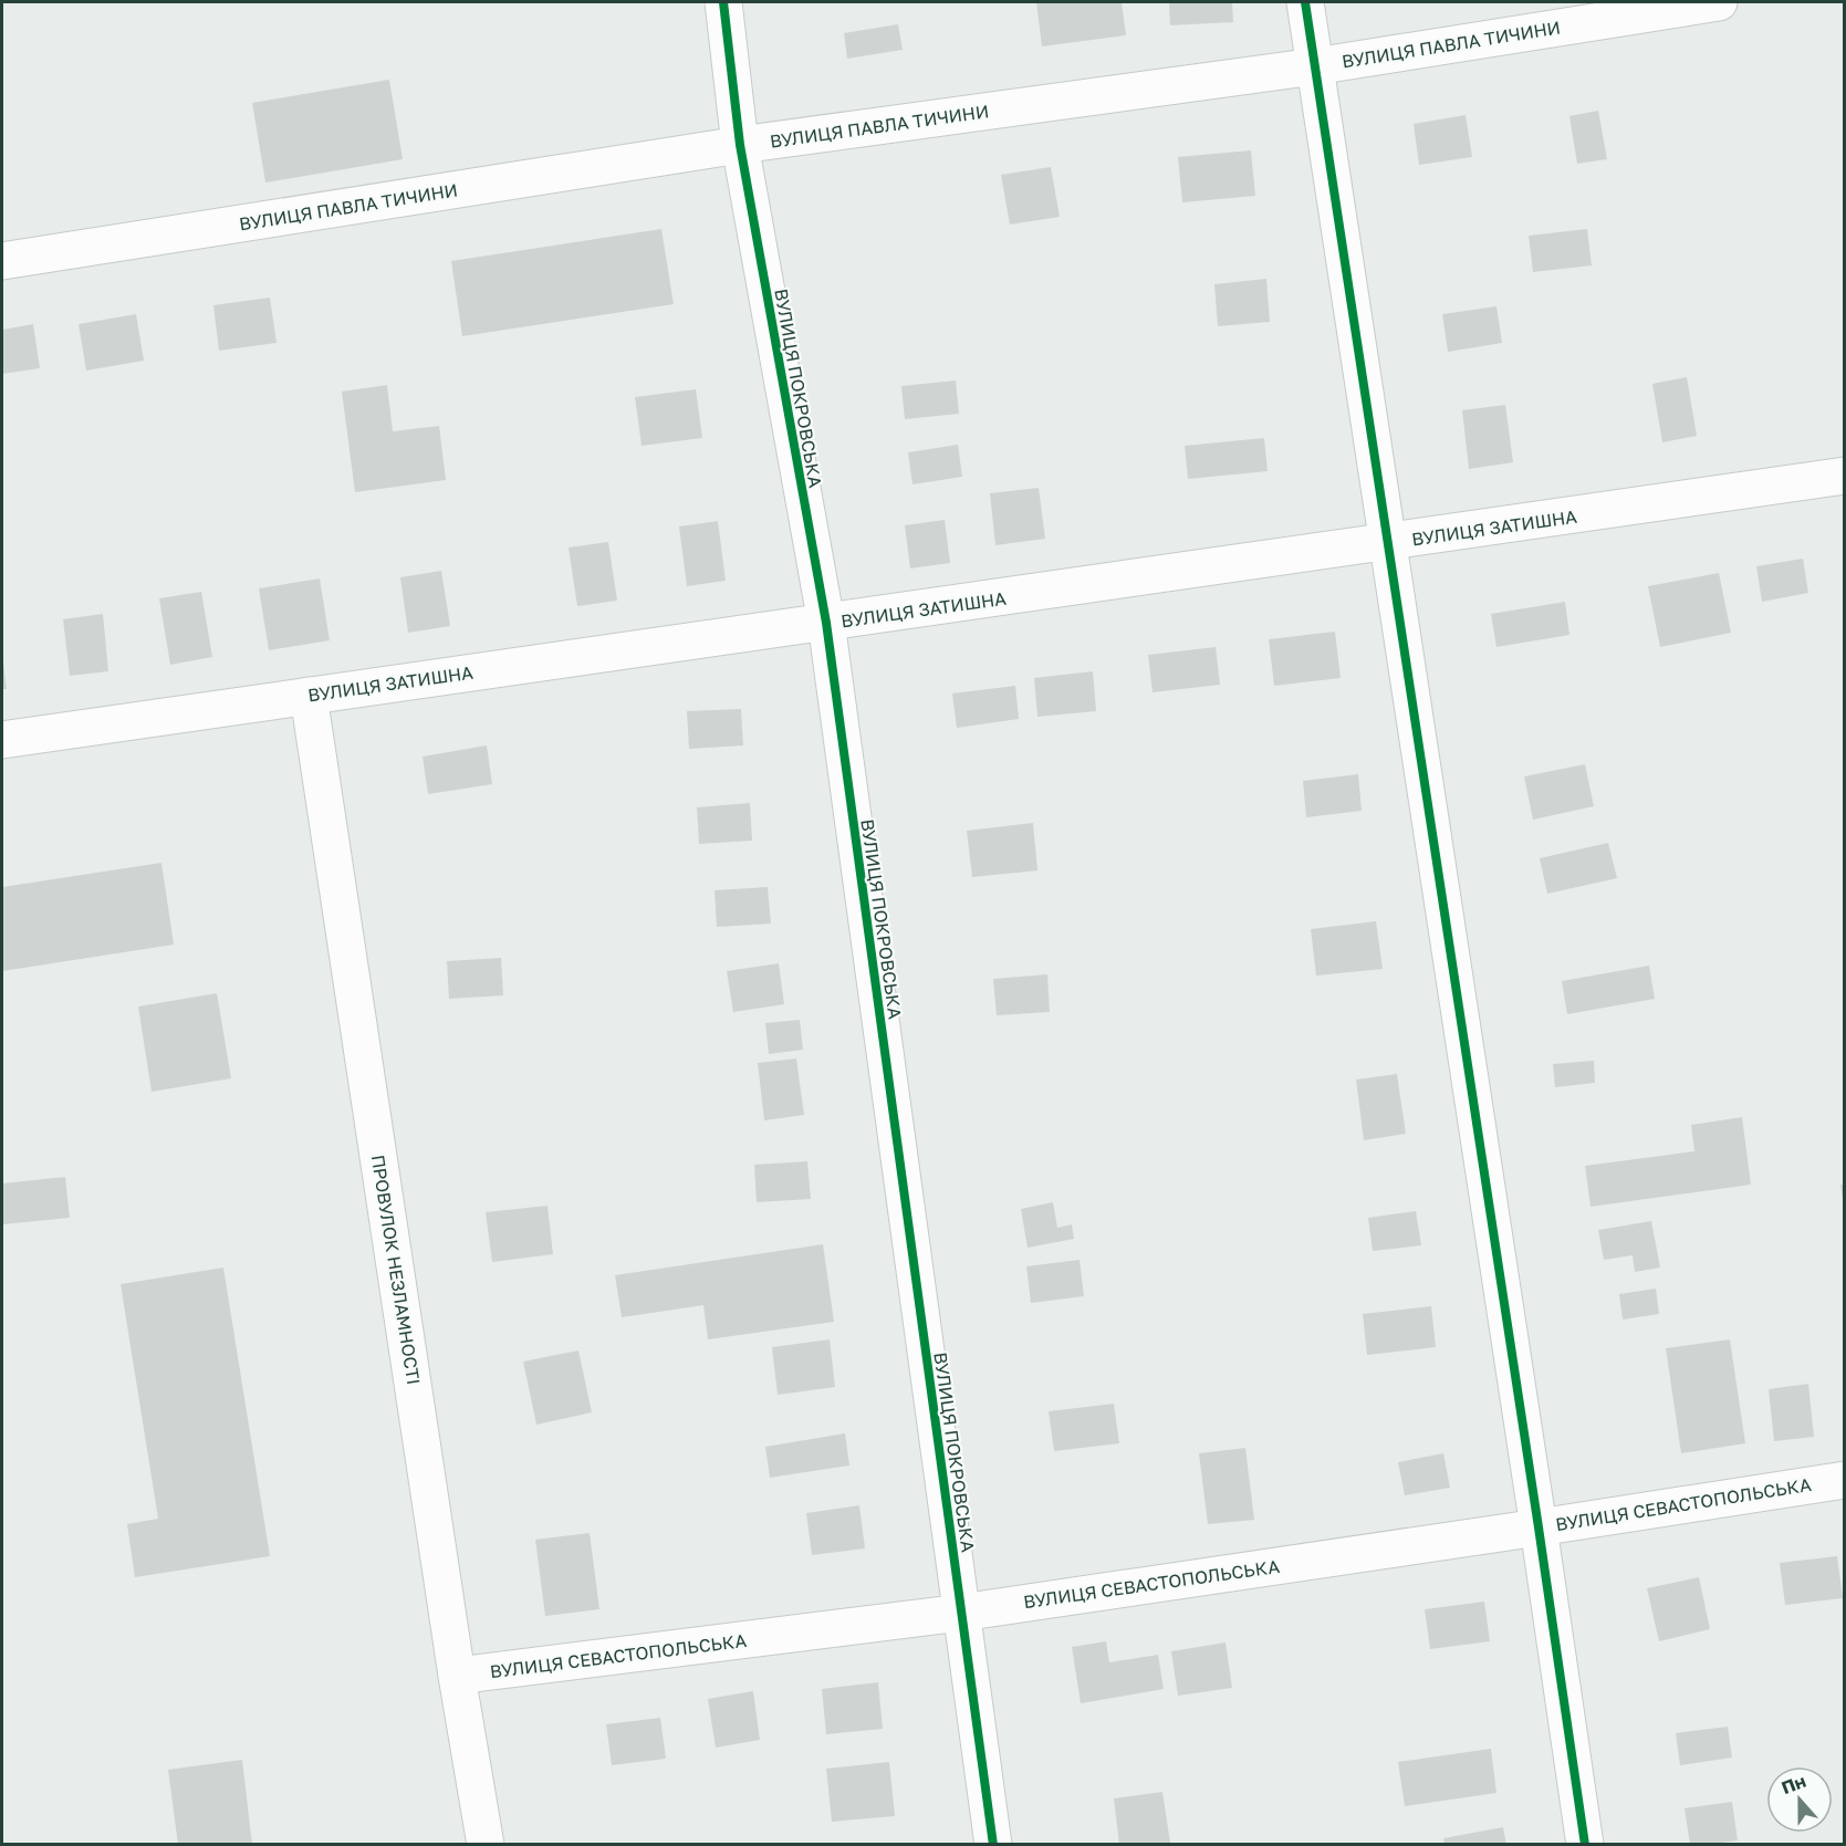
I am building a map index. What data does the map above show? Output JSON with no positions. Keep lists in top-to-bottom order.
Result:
{
  "streets": {
    "street": [
      "ВУЛИЦЯ ПАВЛА ТИЧИНИ",
      "ВУЛИЦЯ ПОКРОВСЬКА",
      "ВУЛИЦЯ ЗАТИШНА",
      "ПРОВУЛОК НЕЗЛАМНОСТІ",
      "ВУЛИЦЯ СЕВАСТОПОЛЬСЬКА"
    ]
  },
  "crossings": [
    ["ВУЛИЦЯ ПАВЛА ТИЧИНИ", "ВУЛИЦЯ ПОКРОВСЬКА"],
    ["ВУЛИЦЯ ПОКРОВСЬКА", "ВУЛИЦЯ ЗАТИШНА"],
    ["ВУЛИЦЯ ПОКРОВСЬКА", "ВУЛИЦЯ СЕВАСТОПОЛЬСЬКА"],
    ["ВУЛИЦЯ ЗАТИШНА", "ПРОВУЛОК НЕЗЛАМНОСТІ"],
    ["ПРОВУЛОК НЕЗЛАМНОСТІ", "ВУЛИЦЯ СЕВАСТОПОЛЬСЬКА"]
  ],
  "north": "top"
}
